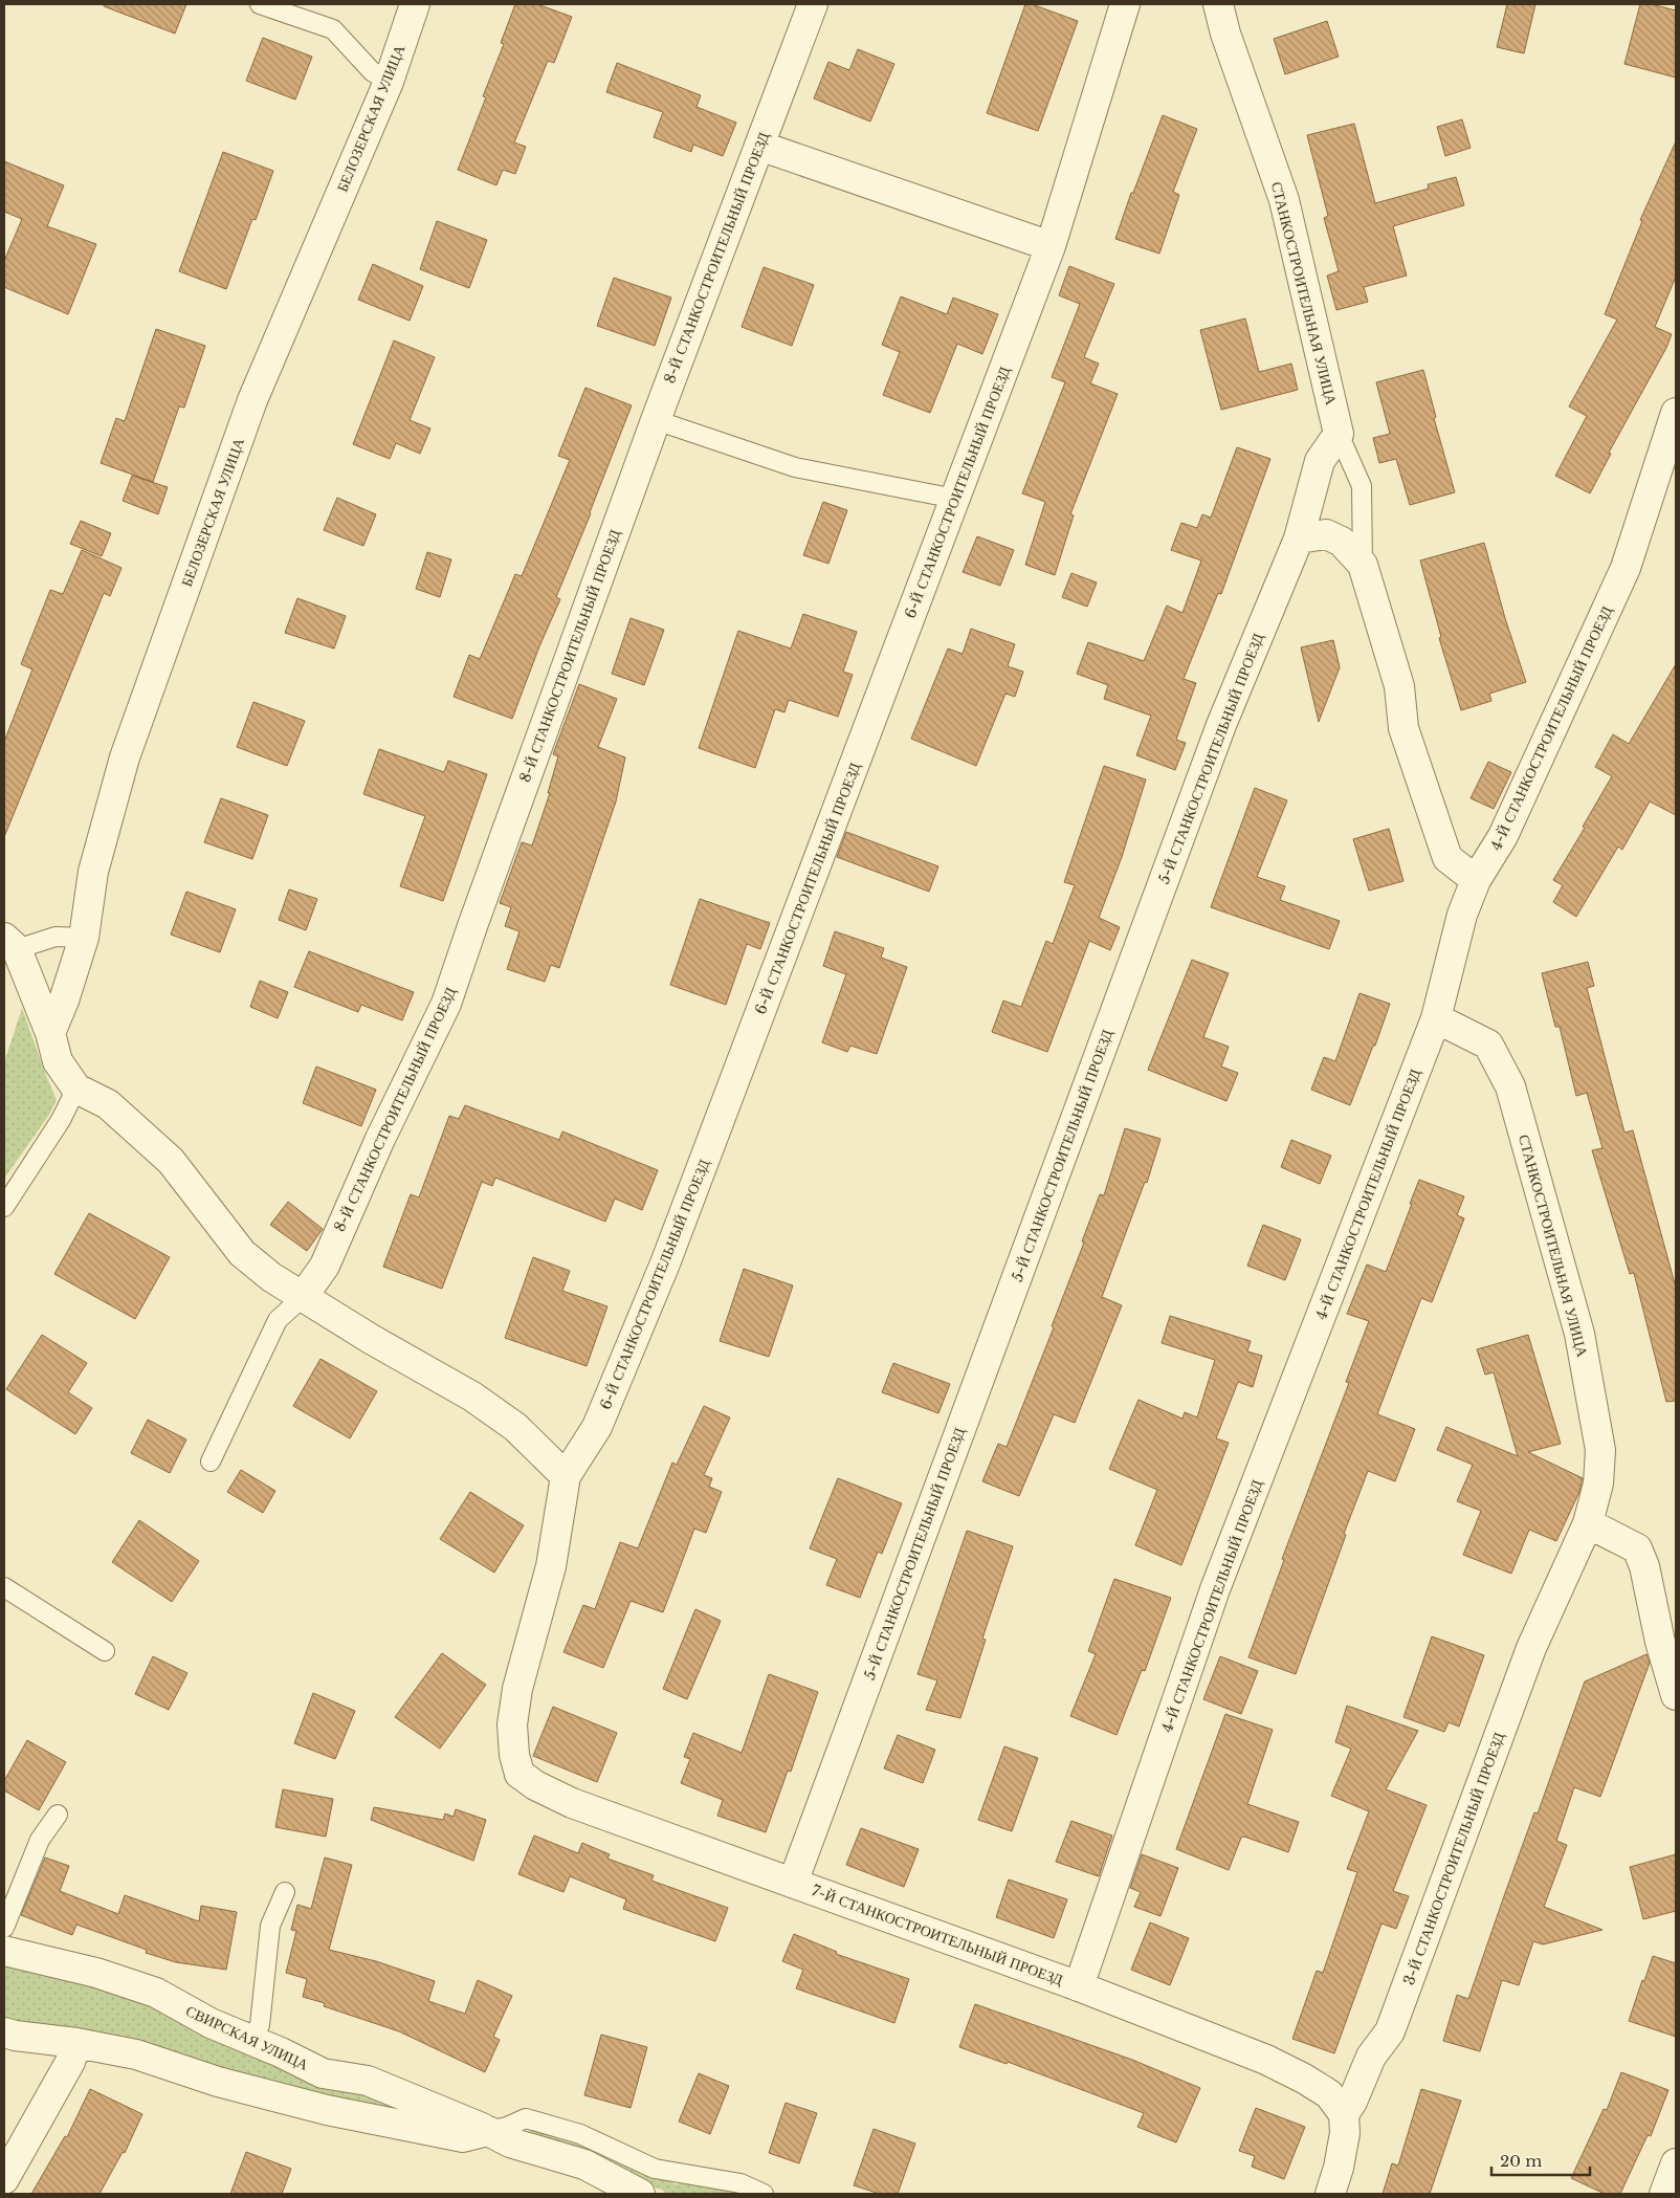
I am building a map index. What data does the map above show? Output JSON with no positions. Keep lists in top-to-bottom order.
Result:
{
  "streets": {
    "street": [
      "БЕЛОЗЕРСКАЯ УЛИЦА",
      "8-Й СТАНКОСТРОИТЕЛЬНЫЙ ПРОЕЗД",
      "СТАНКОСТРОИТЕЛЬНАЯ УЛИЦА",
      "6-Й СТАНКОСТРОИТЕЛЬНЫЙ ПРОЕЗД",
      "4-Й СТАНКОСТРОИТЕЛЬНЫЙ ПРОЕЗД",
      "5-Й СТАНКОСТРОИТЕЛЬНЫЙ ПРОЕЗД",
      "3-Й СТАНКОСТРОИТЕЛЬНЫЙ ПРОЕЗД",
      "7-Й СТАНКОСТРОИТЕЛЬНЫЙ ПРОЕЗД",
      "СВИРСКАЯ УЛИЦА"
    ]
  },
  "crossings": [
    ["СТАНКОСТРОИТЕЛЬНАЯ УЛИЦА", "4-Й СТАНКОСТРОИТЕЛЬНЫЙ ПРОЕЗД"],
    ["СТАНКОСТРОИТЕЛЬНАЯ УЛИЦА", "5-Й СТАНКОСТРОИТЕЛЬНЫЙ ПРОЕЗД"],
    ["СТАНКОСТРОИТЕЛЬНАЯ УЛИЦА", "3-Й СТАНКОСТРОИТЕЛЬНЫЙ ПРОЕЗД"],
    ["6-Й СТАНКОСТРОИТЕЛЬНЫЙ ПРОЕЗД", "7-Й СТАНКОСТРОИТЕЛЬНЫЙ ПРОЕЗД"],
    ["4-Й СТАНКОСТРОИТЕЛЬНЫЙ ПРОЕЗД", "7-Й СТАНКОСТРОИТЕЛЬНЫЙ ПРОЕЗД"],
    ["5-Й СТАНКОСТРОИТЕЛЬНЫЙ ПРОЕЗД", "7-Й СТАНКОСТРОИТЕЛЬНЫЙ ПРОЕЗД"],
    ["3-Й СТАНКОСТРОИТЕЛЬНЫЙ ПРОЕЗД", "7-Й СТАНКОСТРОИТЕЛЬНЫЙ ПРОЕЗД"]
  ],
  "scale_bar": "20 m"
}
